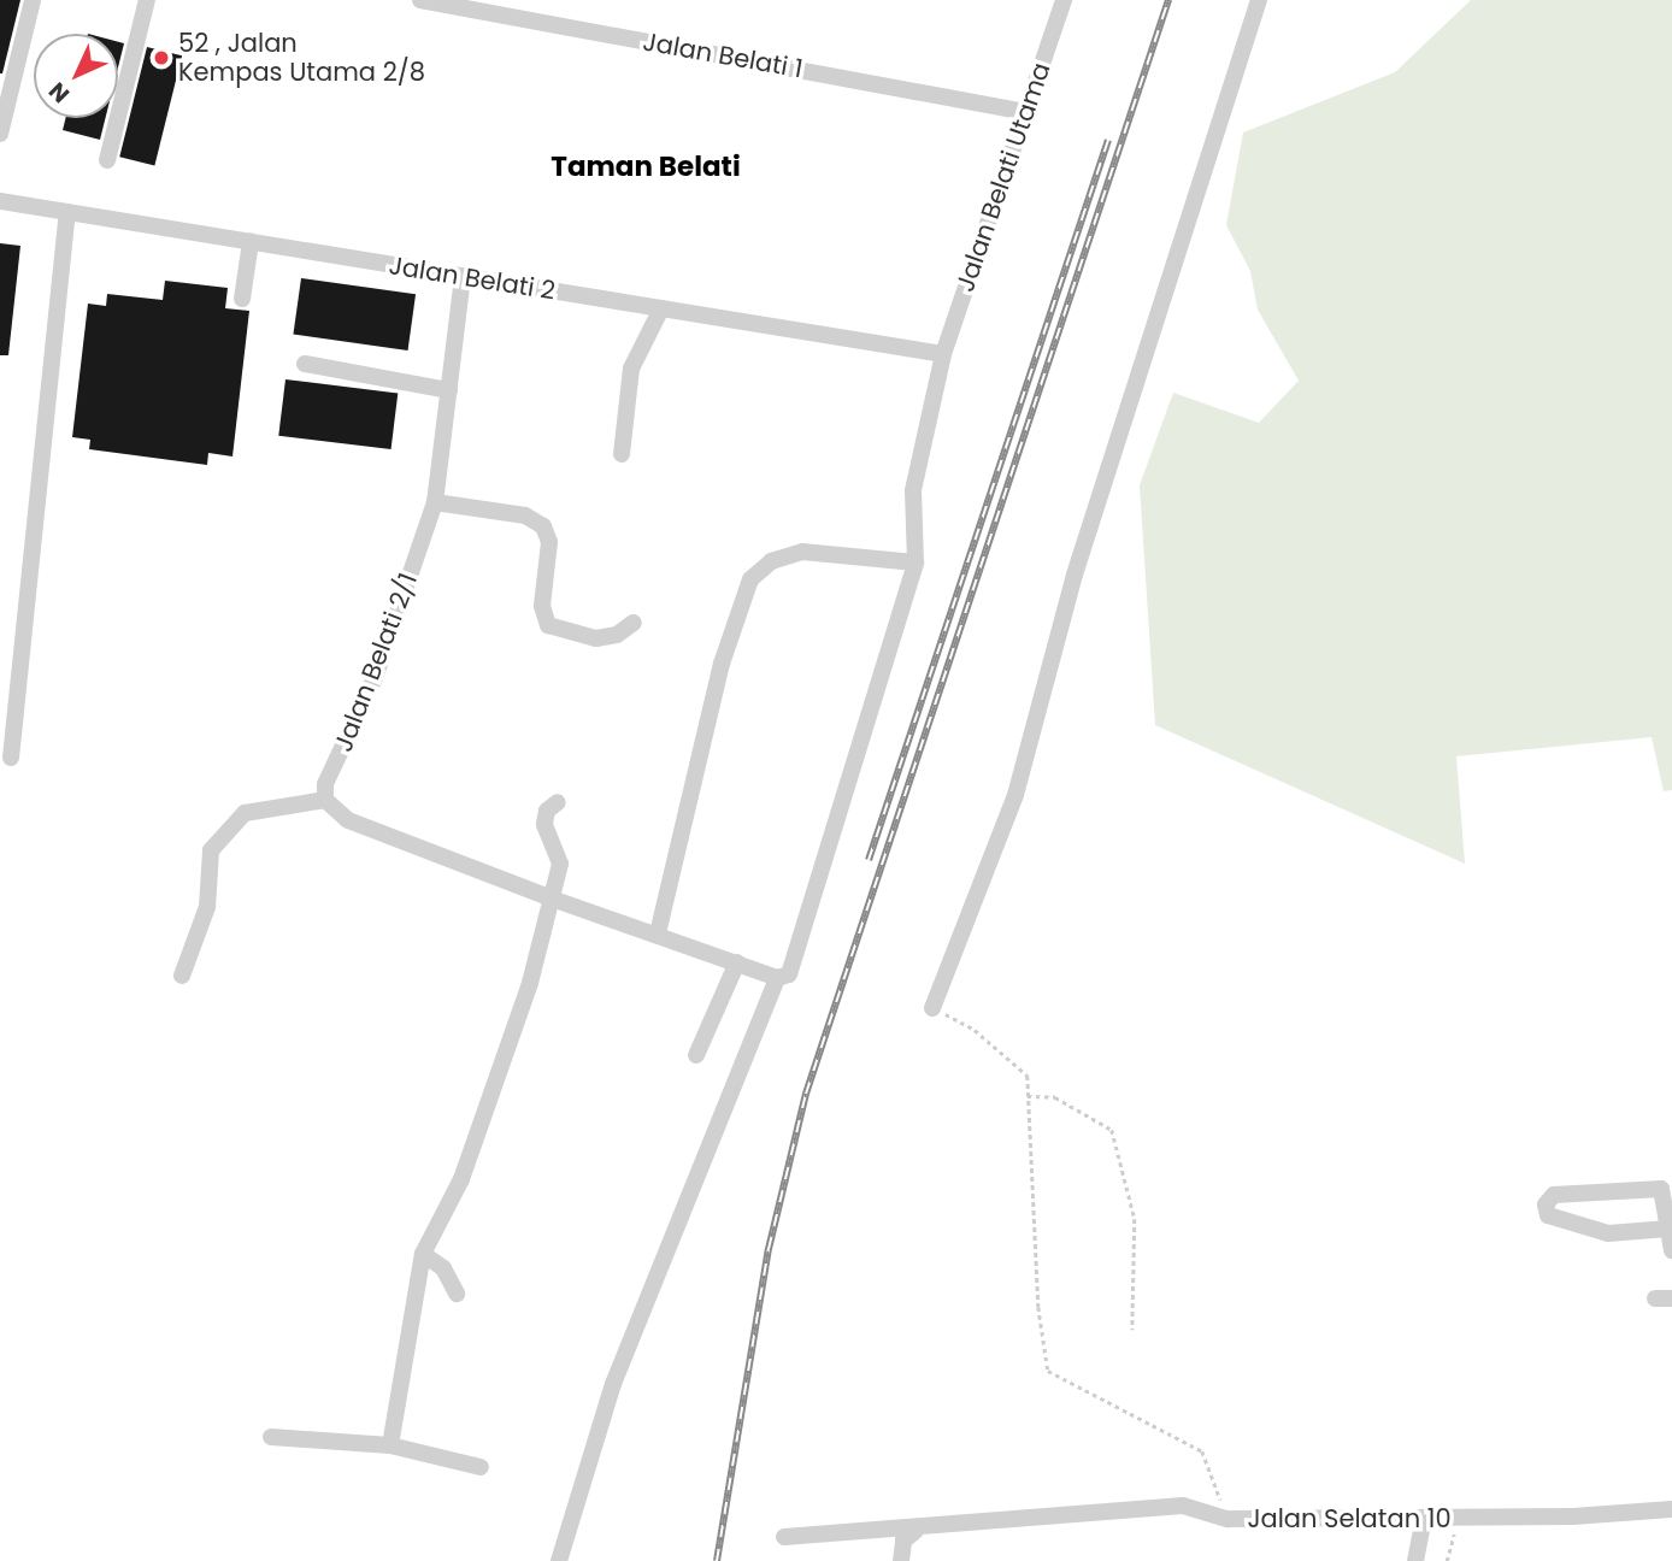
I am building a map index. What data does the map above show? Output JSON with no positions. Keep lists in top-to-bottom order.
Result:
{
  "streets": {
    "street": [
      "Jalan Belati 1",
      "Jalan Belati Utama",
      "Jalan Belati 2",
      "Jalan Belati 2/1",
      "Jalan Selatan 10"
    ]
  },
  "crossings": [
    ["Jalan Belati 1", "Jalan Belati Utama"],
    ["Jalan Belati Utama", "Jalan Belati 2"],
    ["Jalan Belati 2", "Jalan Belati 2/1"]
  ],
  "districts": ["Taman Belati"],
  "places": ["52 , Jalan Kempas Utama 2/8"],
  "north": "bottom left"
}
